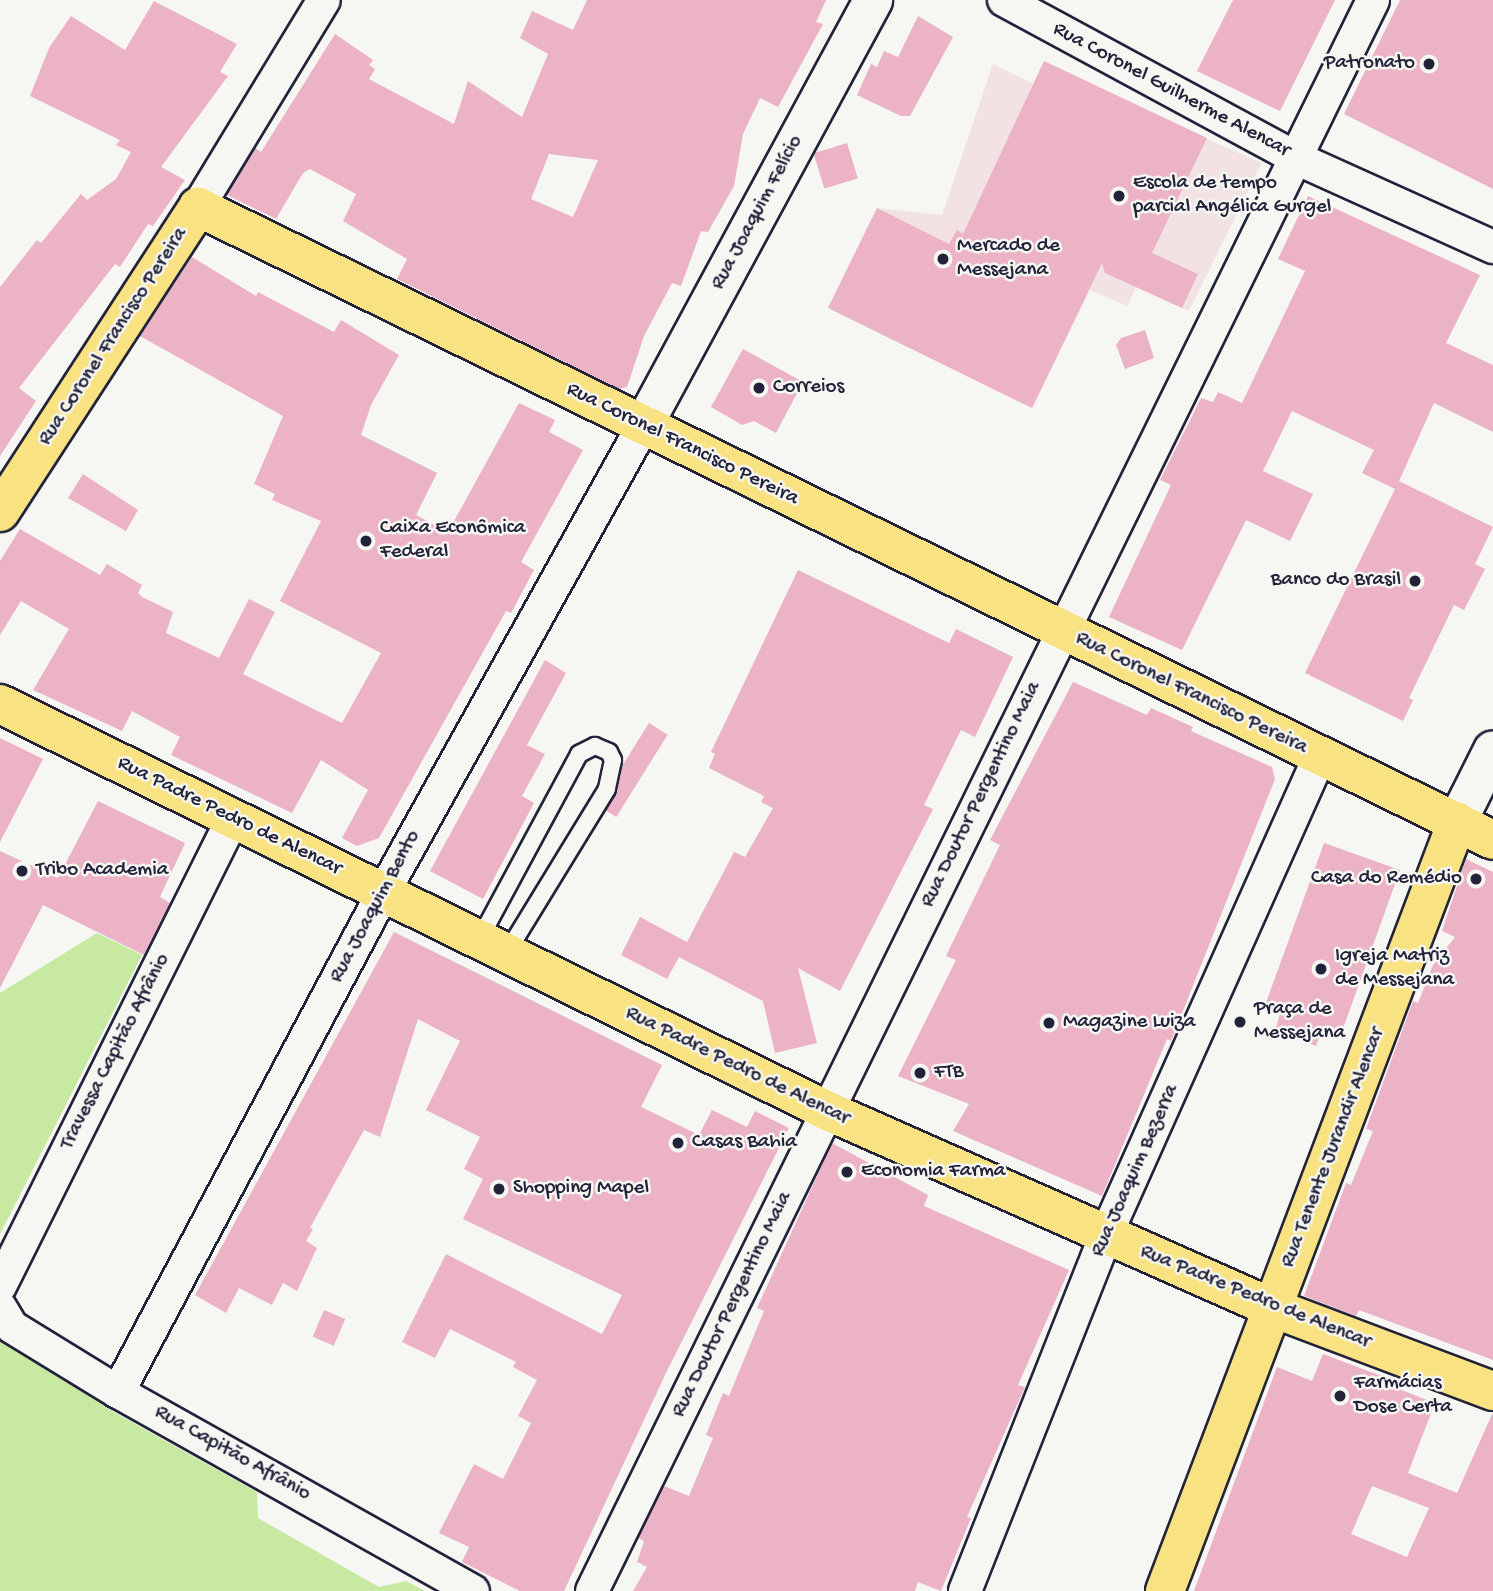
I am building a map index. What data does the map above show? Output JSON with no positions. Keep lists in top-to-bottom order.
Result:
{
  "streets": {
    "main road": [
      "Rua Joaquim Felício",
      "Rua Coronel Francisco Pereira",
      "Rua Padre Pedro de Alencar",
      "Rua Tenente Jurandir Alencar"
    ],
    "street": [
      "Rua Coronel Guilherme Alencar",
      "Rua Doutor Pergentino Maia",
      "Rua Joaquim Bento",
      "Travessa Capitão Afrânio",
      "Rua Joaquim Bezerra",
      "Rua Capitão Afrânio"
    ]
  },
  "crossings": [
    ["Rua Coronel Guilherme Alencar", "Rua Doutor Pergentino Maia"],
    ["Rua Joaquim Felício", "Rua Coronel Francisco Pereira"],
    ["Rua Joaquim Felício", "Rua Joaquim Bento"],
    ["Rua Coronel Francisco Pereira", "Rua Doutor Pergentino Maia"],
    ["Rua Coronel Francisco Pereira", "Rua Joaquim Bento"],
    ["Rua Coronel Francisco Pereira", "Rua Tenente Jurandir Alencar"],
    ["Rua Coronel Francisco Pereira", "Rua Joaquim Bezerra"],
    ["Rua Doutor Pergentino Maia", "Rua Padre Pedro de Alencar"],
    ["Rua Padre Pedro de Alencar", "Rua Joaquim Bento"],
    ["Rua Padre Pedro de Alencar", "Travessa Capitão Afrânio"],
    ["Rua Padre Pedro de Alencar", "Rua Tenente Jurandir Alencar"],
    ["Rua Padre Pedro de Alencar", "Rua Joaquim Bezerra"],
    ["Rua Joaquim Bento", "Rua Capitão Afrânio"]
  ],
  "places": [
    "Patronato",
    "Escola de tempo parcial Angélica Gurgel",
    "Mercado de Messejana",
    "Correios",
    "Caixa Econômica Federal",
    "Banco do Brasil",
    "Tribo Academia",
    "Casa do Remédio",
    "Igreja Matriz de Messejana",
    "Praça de Messejana",
    "Magazine Luiza",
    "FTB",
    "Casas Bahia",
    "Economia Farma",
    "Shopping Mapel",
    "Farmácias Dose Certa"
  ]
}
